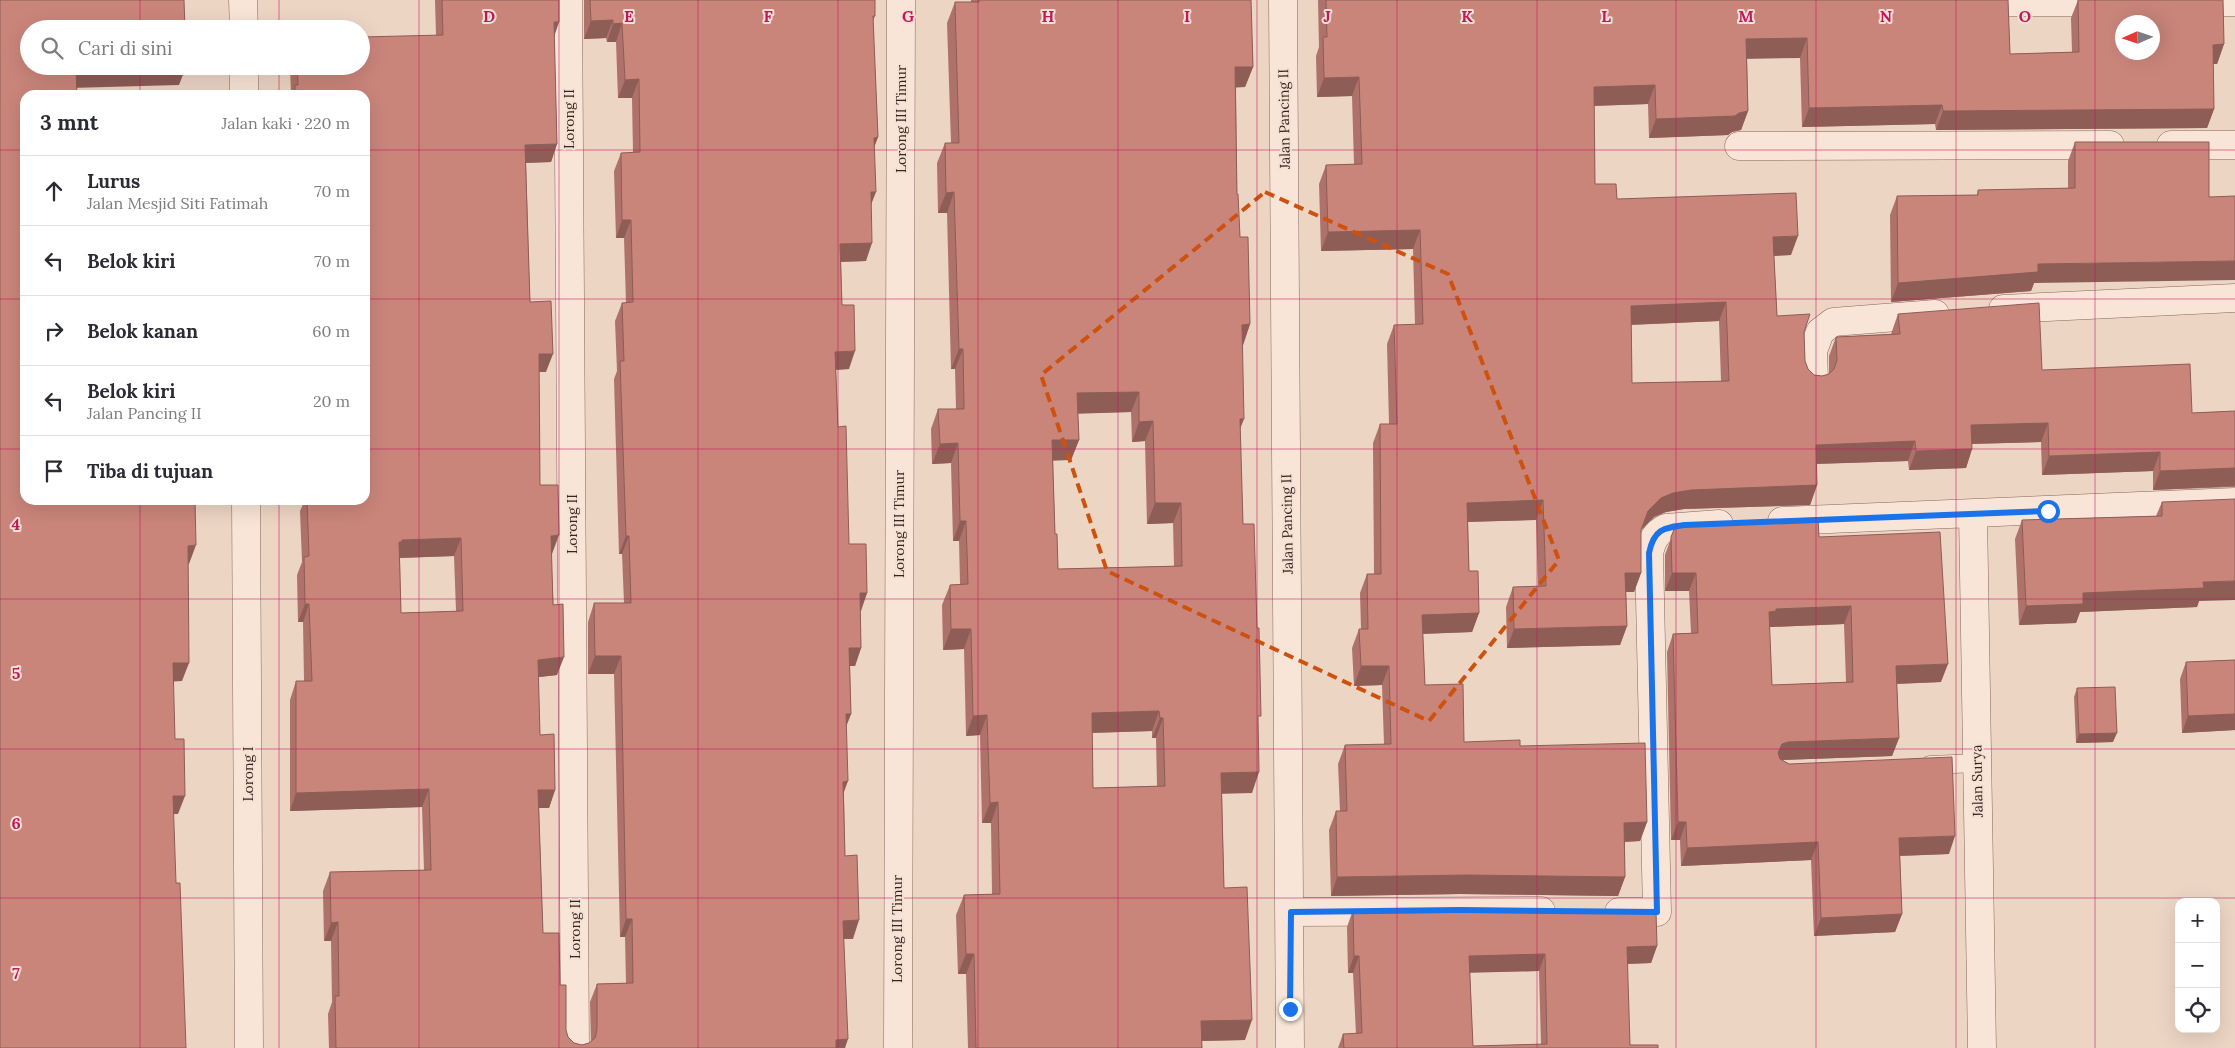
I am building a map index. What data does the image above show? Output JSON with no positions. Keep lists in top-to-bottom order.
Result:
{
  "streets": {
    "street": [
      "Lorong II",
      "Lorong III Timur",
      "Jalan Pancing II",
      "Lorong I",
      "Jalan Surya"
    ]
  },
  "north": "left",
  "page": {
    "search": "Cari di sini",
    "heading": ["3 mnt", "Jalan kaki · 220 m"],
    "list": [
      ["Lurus", "Jalan Mesjid Siti Fatimah", "70 m"],
      ["Belok kiri", "70 m"],
      ["Belok kanan", "60 m"],
      ["Belok kiri", "Jalan Pancing II", "20 m"],
      "Tiba di tujuan"
    ],
    "map_buttons": ["+", "−"]
  },
  "grid": {
    "columns": [
      "D",
      "E",
      "F",
      "G",
      "H",
      "I",
      "J",
      "K",
      "L",
      "M",
      "N",
      "O"
    ],
    "rows": [
      "4",
      "5",
      "6",
      "7"
    ]
  }
}
